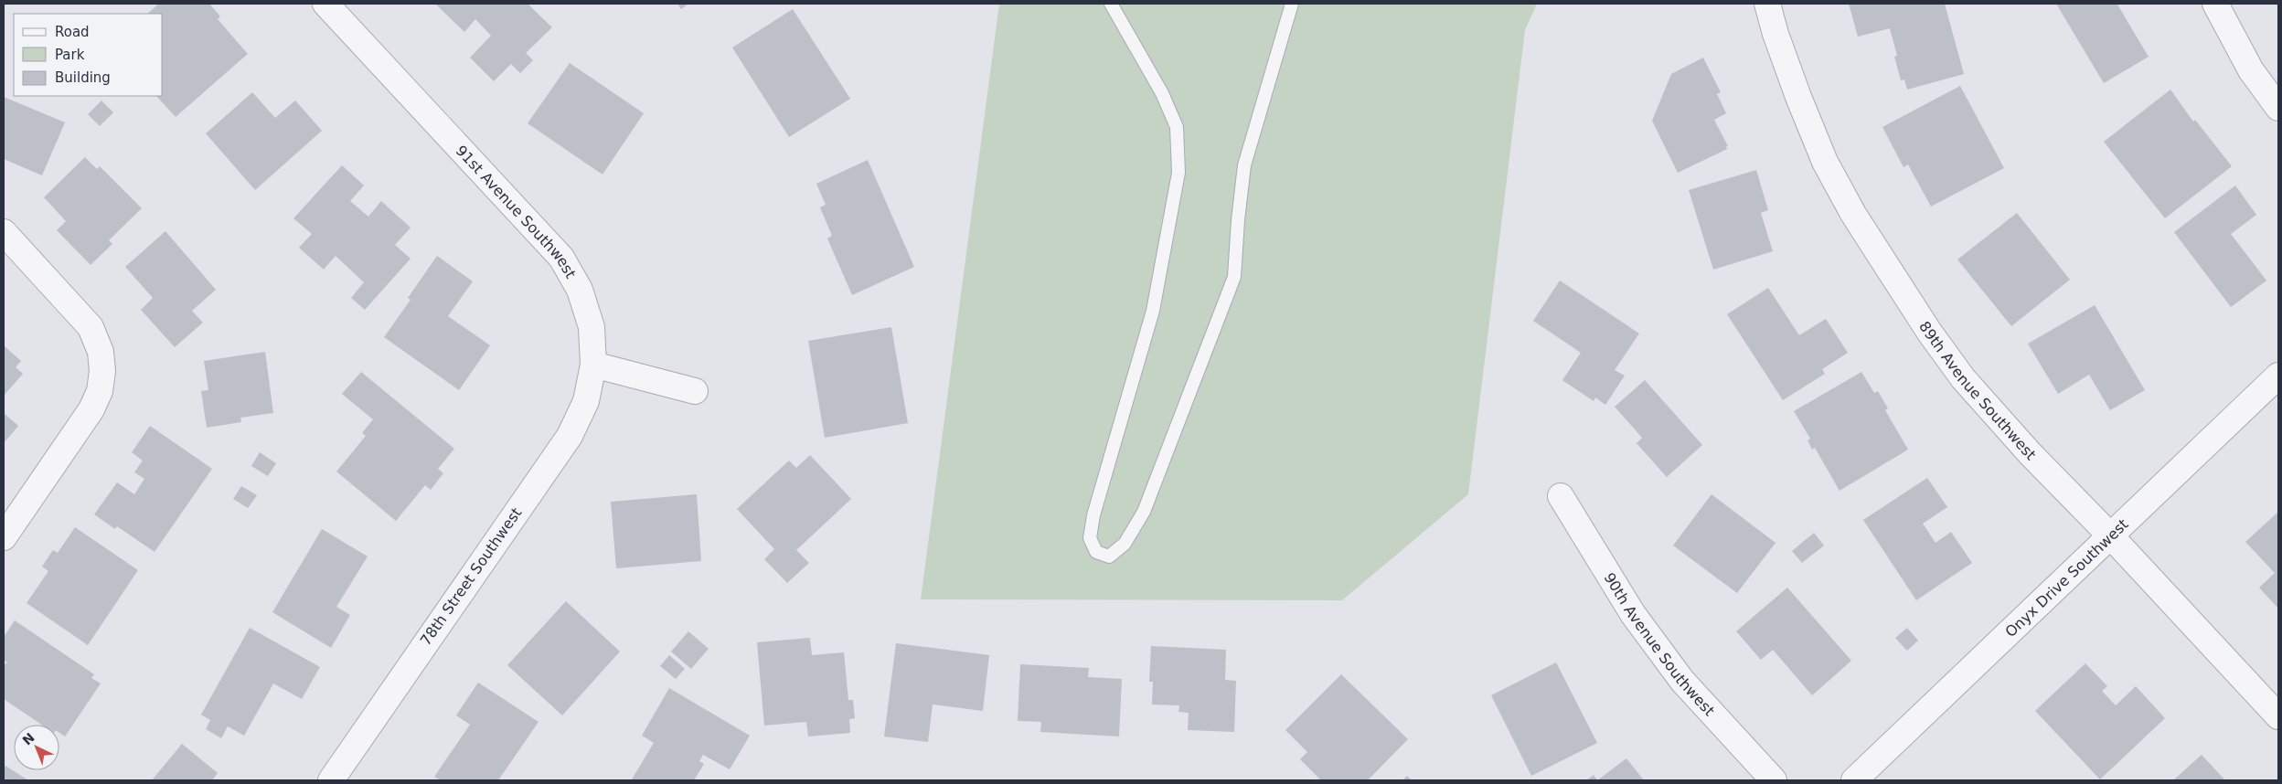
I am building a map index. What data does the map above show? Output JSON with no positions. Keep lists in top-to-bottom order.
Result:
{
  "streets": {
    "street": [
      "91st Avenue Southwest",
      "89th Avenue Southwest",
      "78th Street Southwest",
      "Onyx Drive Southwest",
      "90th Avenue Southwest"
    ]
  },
  "crossings": [
    ["91st Avenue Southwest", "78th Street Southwest"],
    ["89th Avenue Southwest", "Onyx Drive Southwest"]
  ],
  "legend": ["Road", "Park", "Building"],
  "north": "top left"
}
